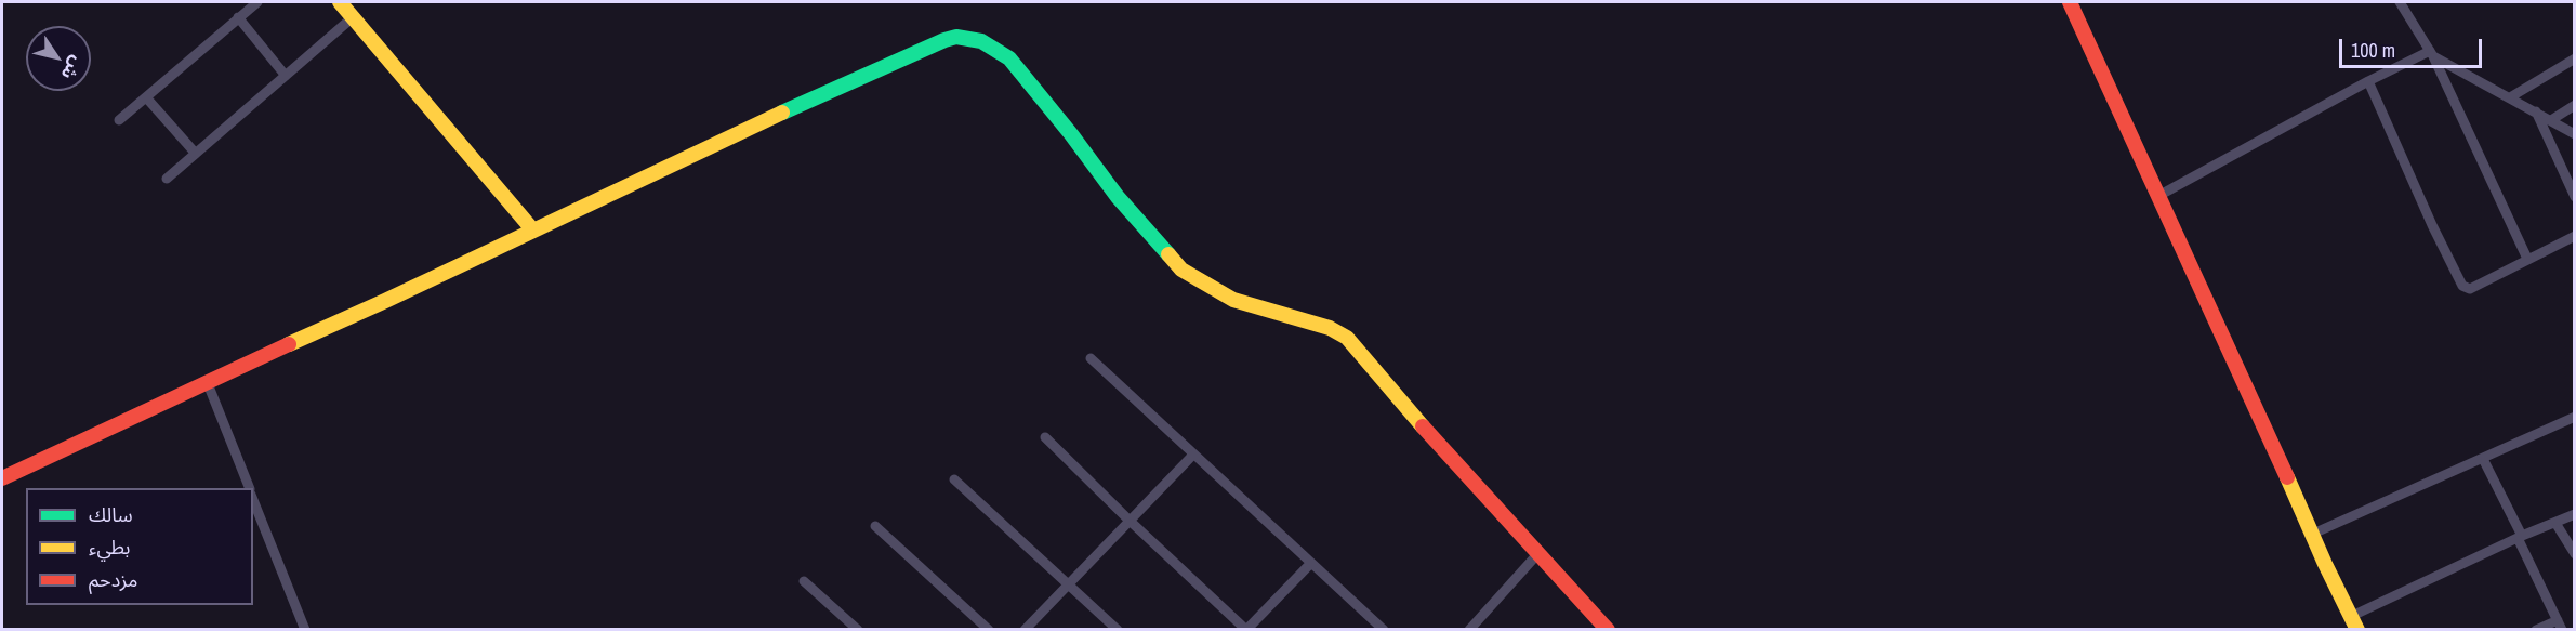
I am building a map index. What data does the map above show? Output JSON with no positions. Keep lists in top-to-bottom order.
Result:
{
  "legend": ["سالك", "بطيء", "مزدحم"],
  "scale_bar": "100 m",
  "north": "bottom right"
}
